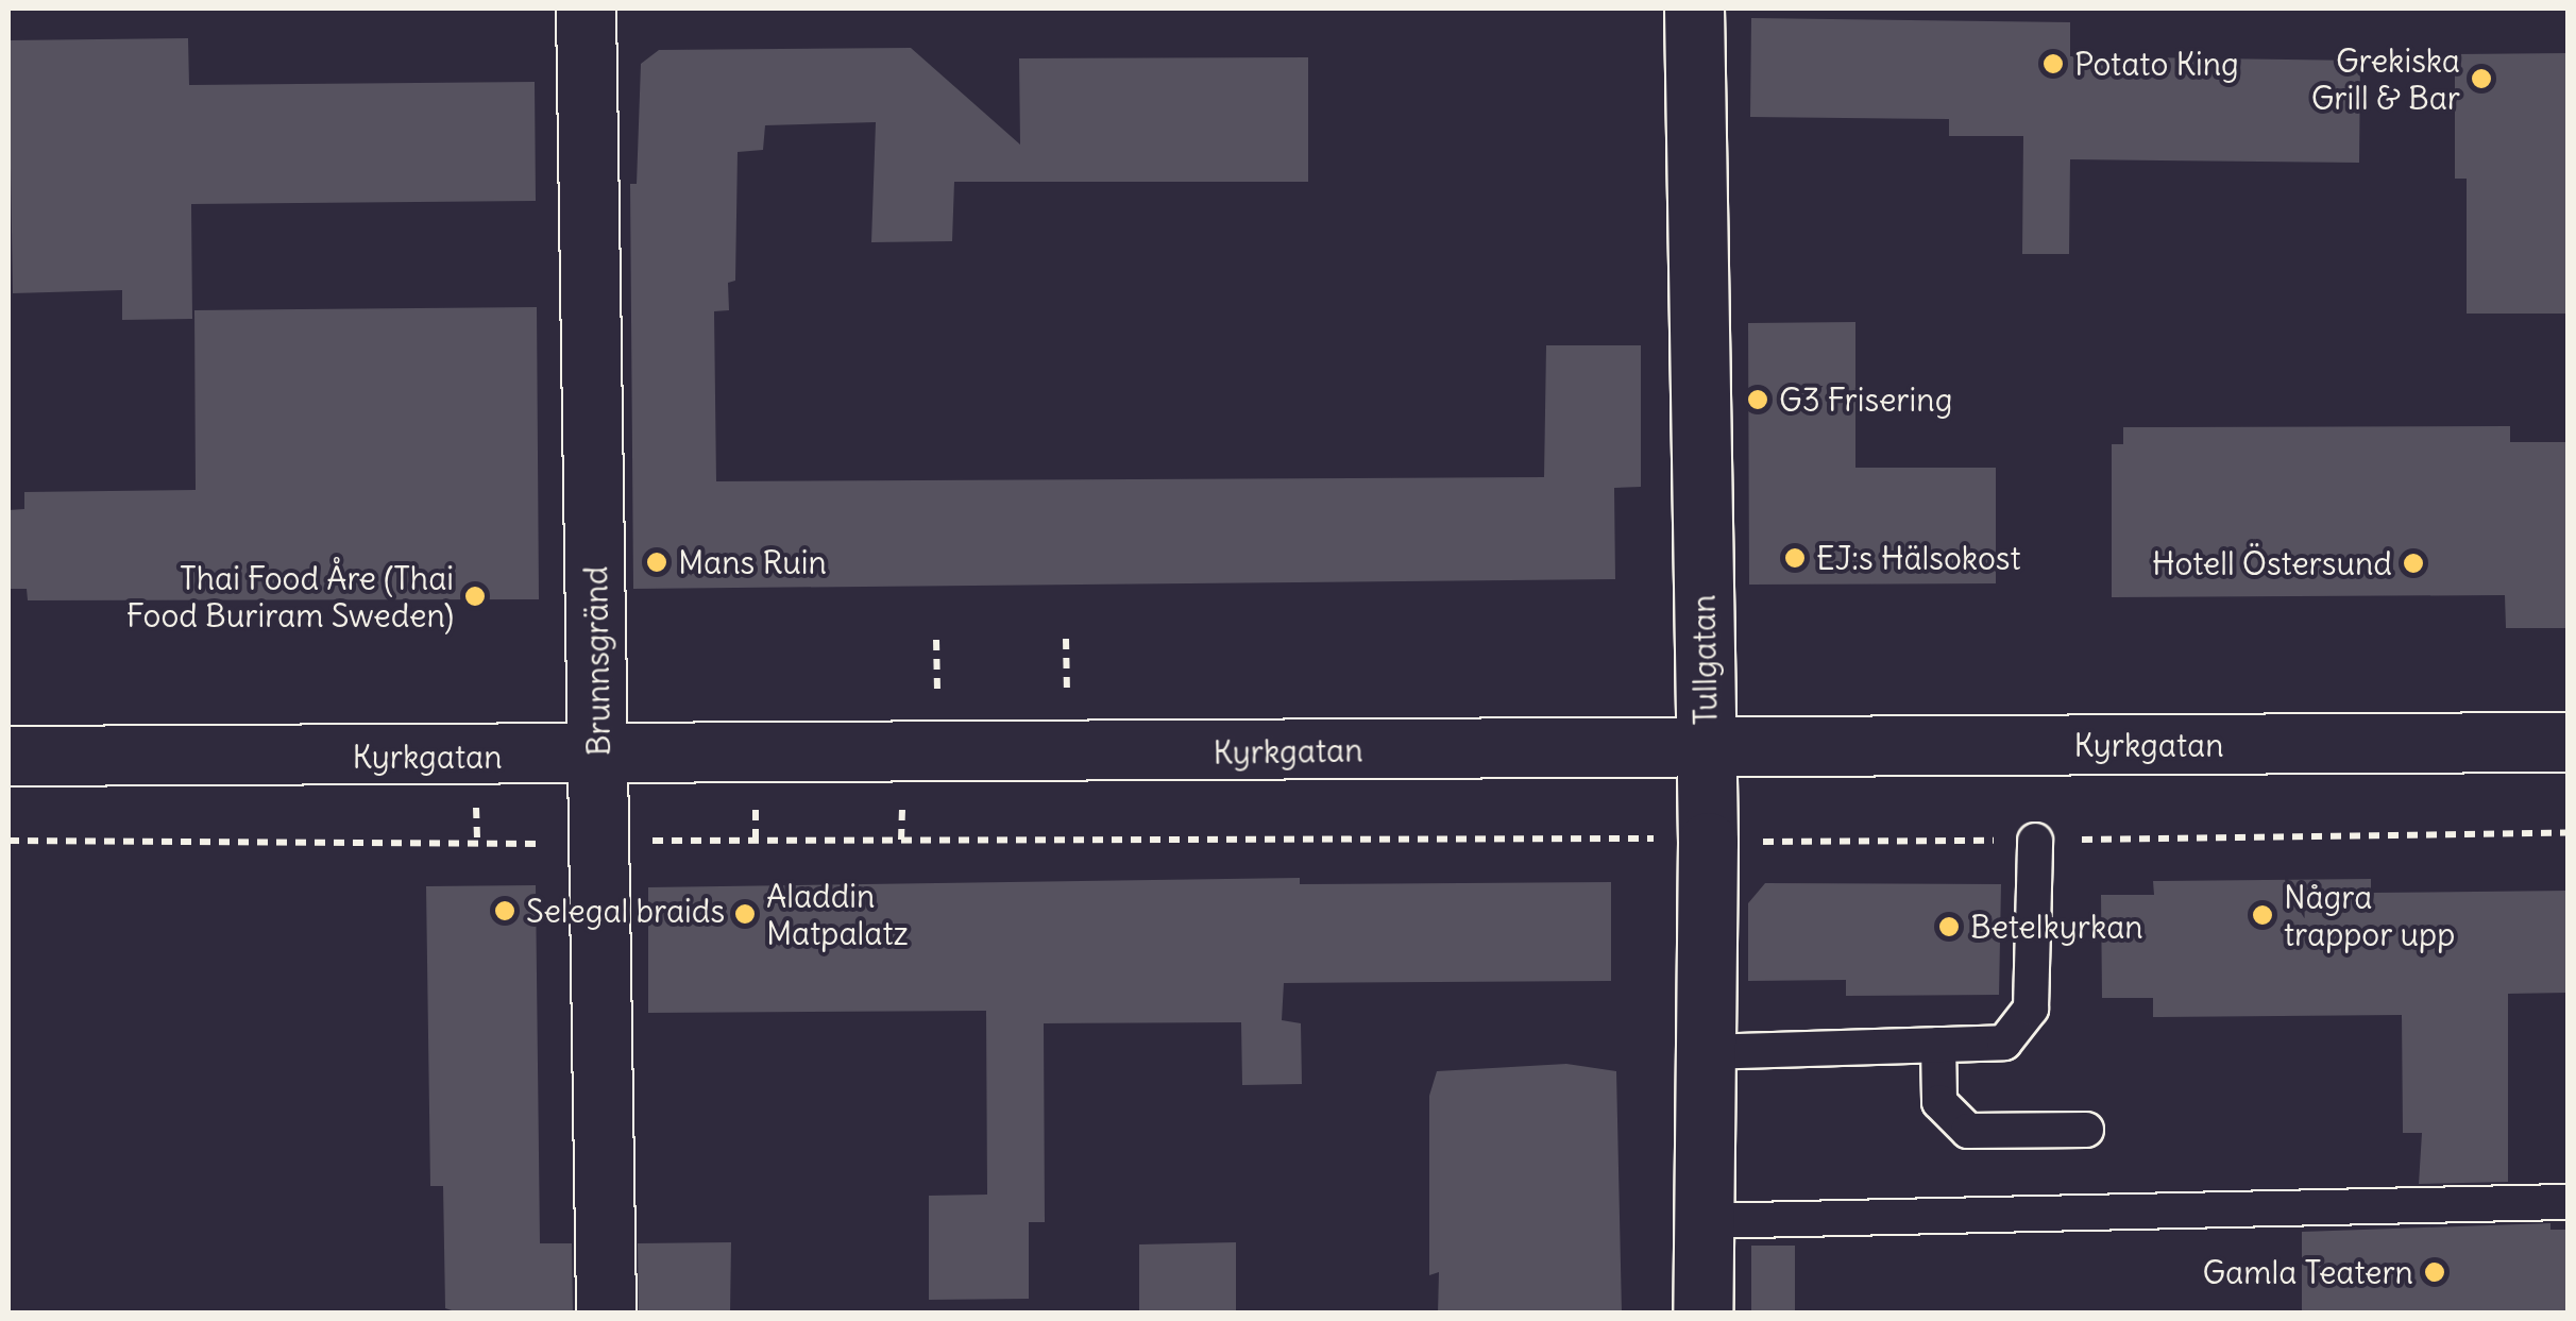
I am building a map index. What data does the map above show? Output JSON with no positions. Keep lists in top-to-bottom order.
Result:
{
  "streets": {
    "street": ["Tullgatan", "Brunnsgränd", "Kyrkgatan"]
  },
  "crossings": [
    ["Tullgatan", "Kyrkgatan"],
    ["Brunnsgränd", "Kyrkgatan"]
  ],
  "places": [
    "Potato King",
    "Grekiska Grill & Bar",
    "G3 Frisering",
    "EJ:s Hälsokost",
    "Mans Ruin",
    "Hotell Östersund",
    "Thai Food Åre (Thai Food Buriram Sweden)",
    "Selegal braids",
    "Aladdin Matpalatz",
    "Några trappor upp",
    "Betelkyrkan",
    "Gamla Teatern"
  ]
}
